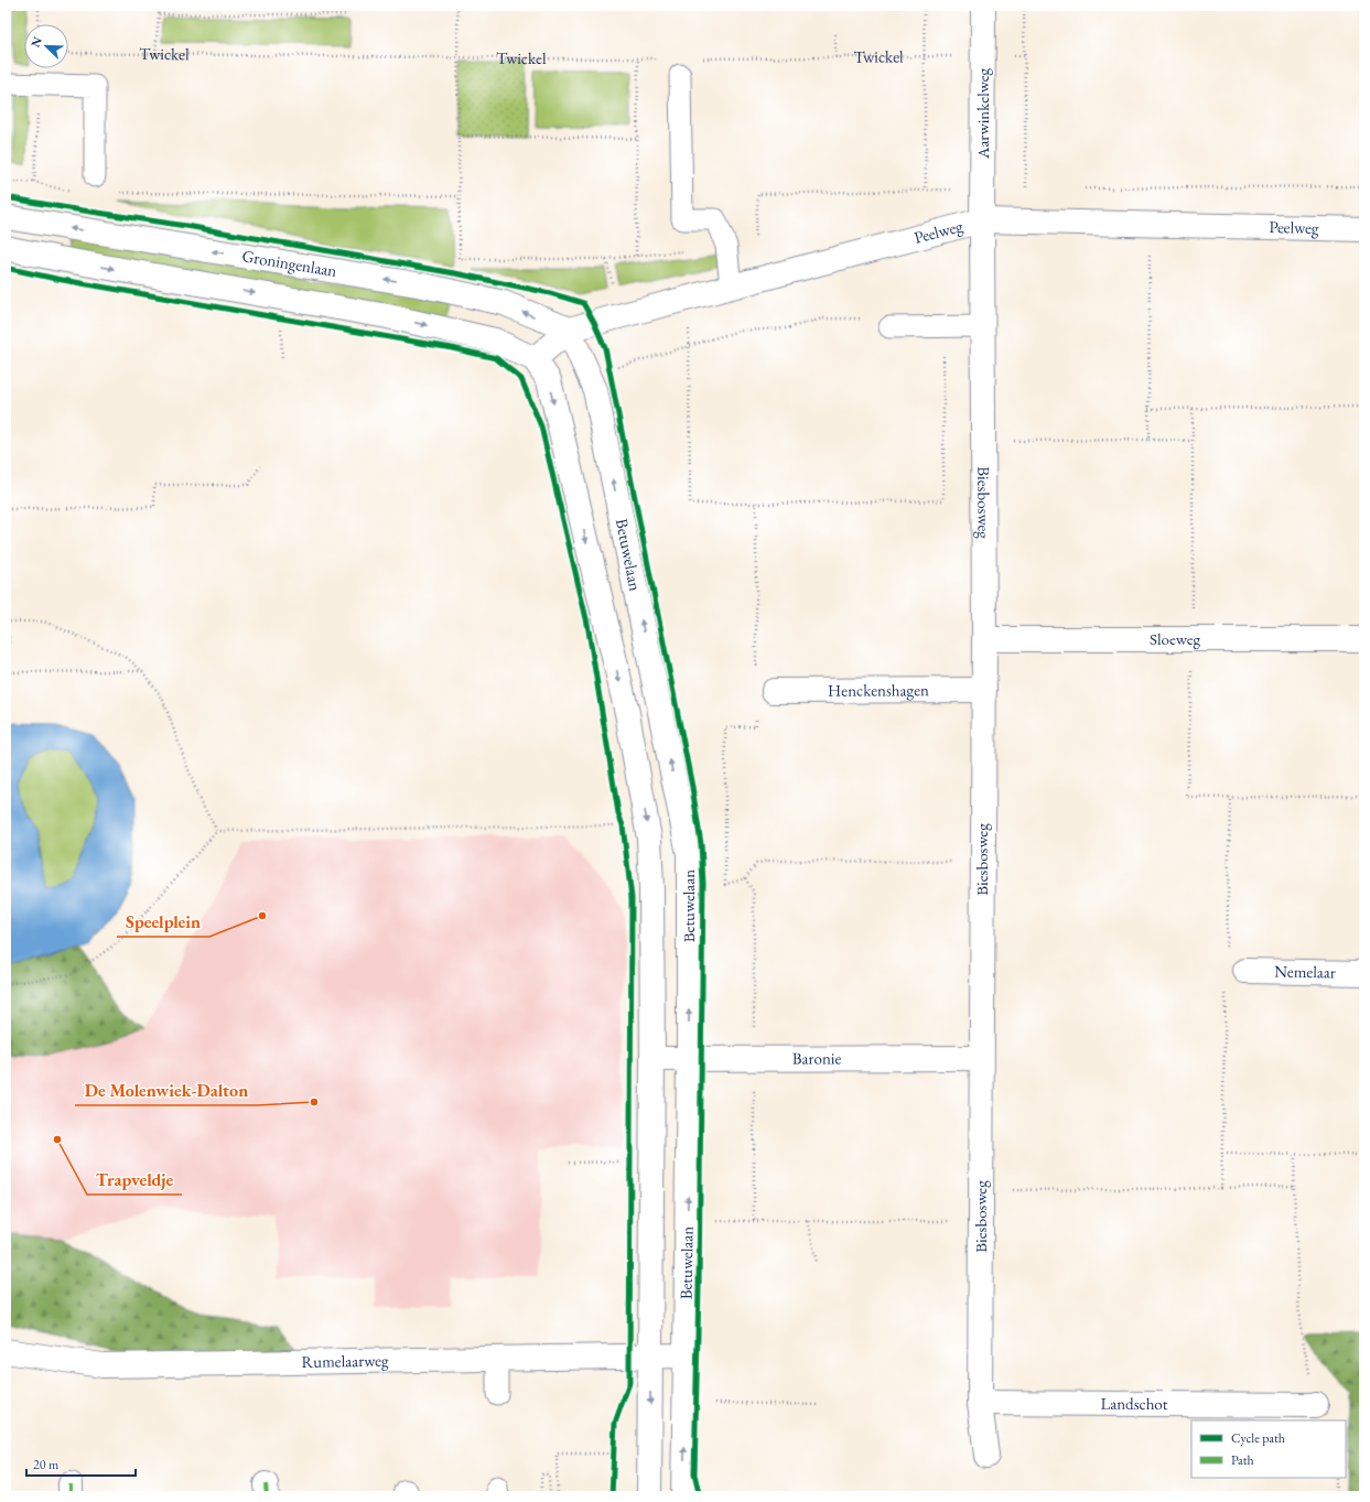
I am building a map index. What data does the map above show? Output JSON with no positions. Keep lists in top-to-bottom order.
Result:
{
  "streets": {
    "street": [
      "Aarwinkelweg",
      "Peelweg",
      "Groningenlaan",
      "Biesbosweg",
      "Betuwelaan",
      "Sloeweg",
      "Henckenshagen",
      "Nemelaar",
      "Baronie",
      "Rumelaarweg",
      "Landschot"
    ],
    "path": ["Twickel"]
  },
  "crossings": [
    ["Twickel", "Aarwinkelweg"],
    ["Aarwinkelweg", "Peelweg"],
    ["Aarwinkelweg", "Biesbosweg"],
    ["Peelweg", "Groningenlaan"],
    ["Peelweg", "Biesbosweg"],
    ["Peelweg", "Betuwelaan"],
    ["Groningenlaan", "Betuwelaan"],
    ["Biesbosweg", "Sloeweg"],
    ["Biesbosweg", "Henckenshagen"],
    ["Biesbosweg", "Baronie"],
    ["Biesbosweg", "Landschot"],
    ["Betuwelaan", "Baronie"],
    ["Betuwelaan", "Rumelaarweg"]
  ],
  "places": ["Speelplein", "De Molenwiek-Dalton", "Trapveldje"],
  "legend": ["Cycle path", "Path"],
  "scale_bar": "20 m",
  "north": "top left"
}
